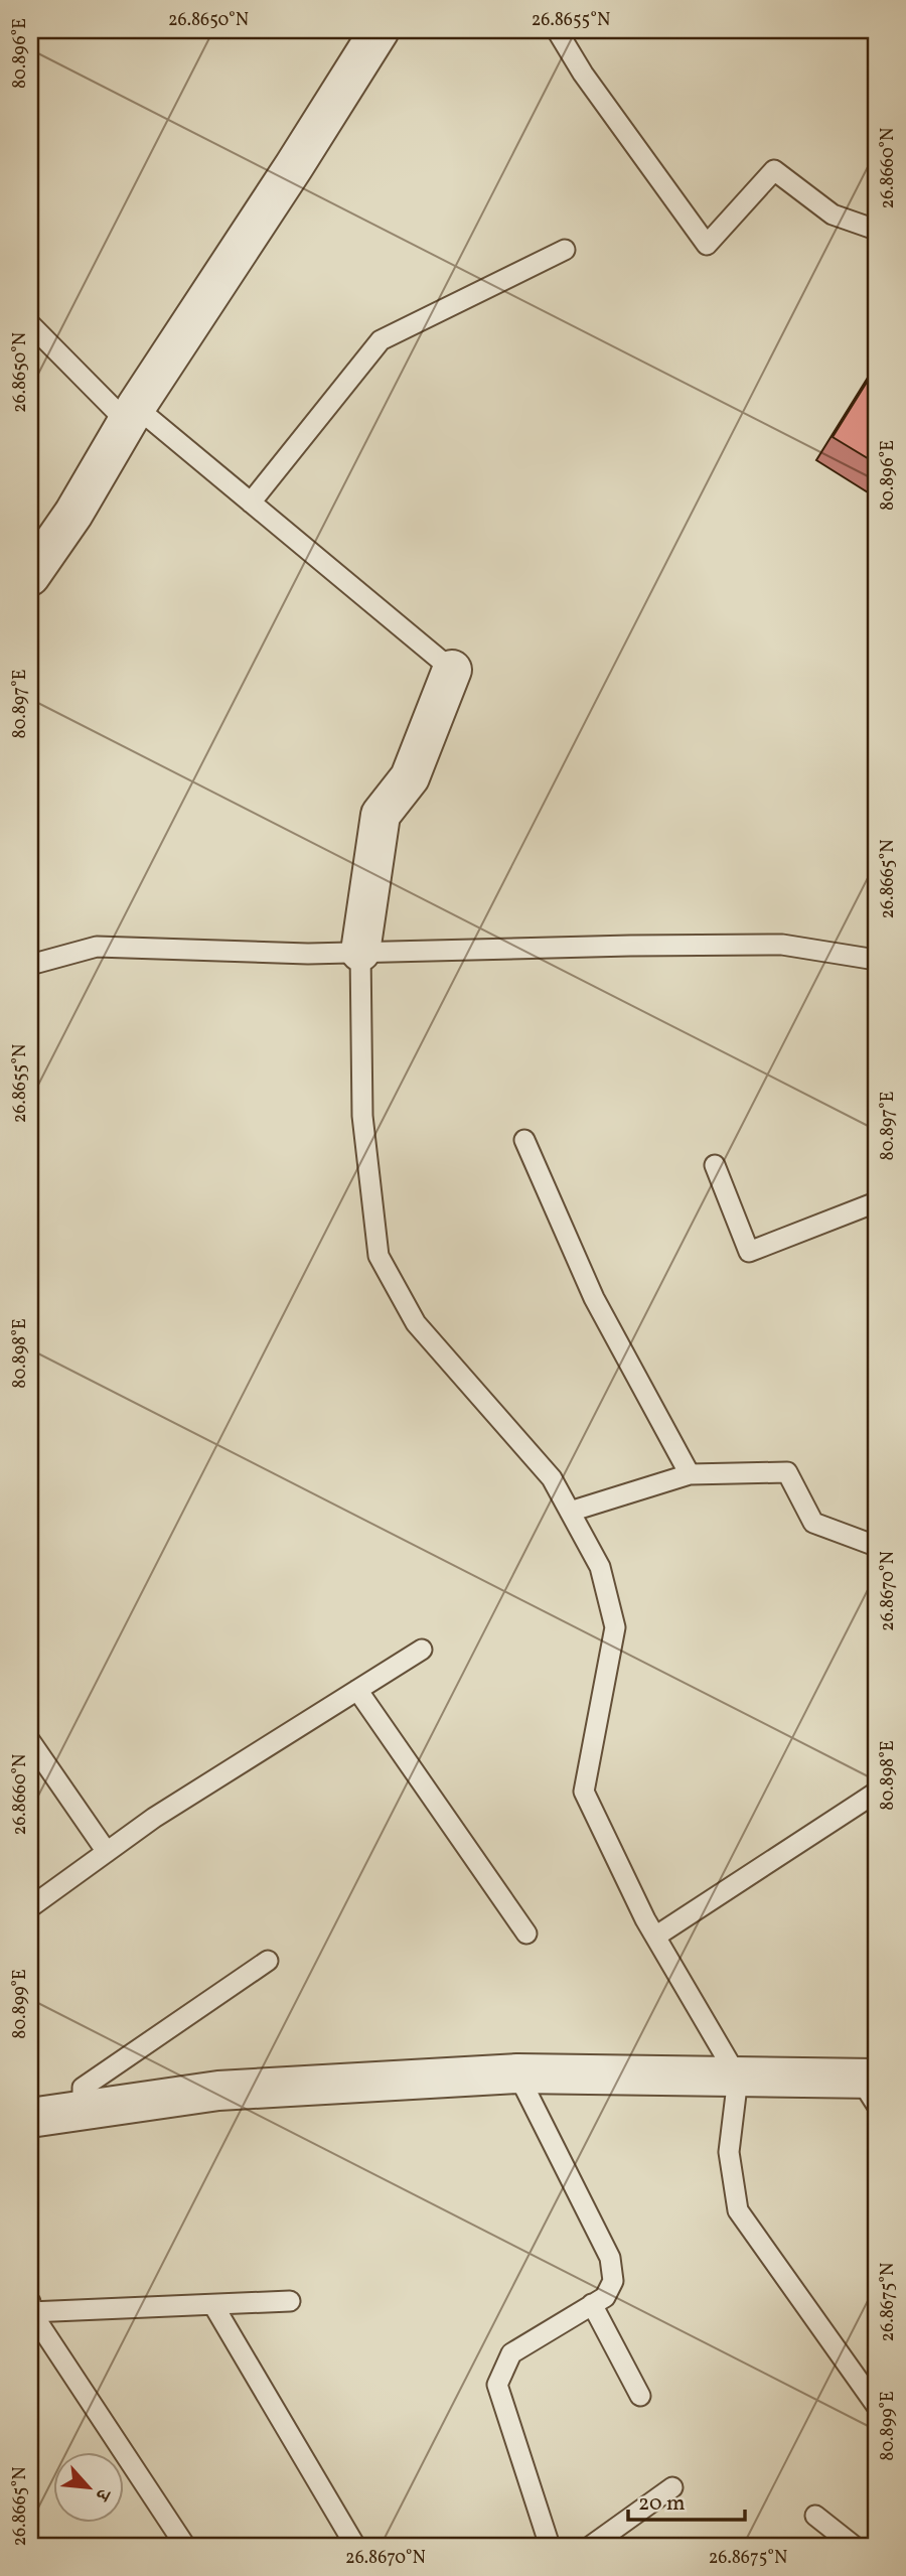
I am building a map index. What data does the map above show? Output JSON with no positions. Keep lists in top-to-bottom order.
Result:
{
  "scale_bar": "20 m",
  "north": "bottom right",
  "coordinates": [
    "26.8650°N",
    "26.8655°N",
    "80.896°E",
    "26.8660°N",
    "80.897°E",
    "26.8665°N",
    "80.898°E",
    "26.8670°N",
    "80.899°E",
    "26.8675°N"
  ]
}
